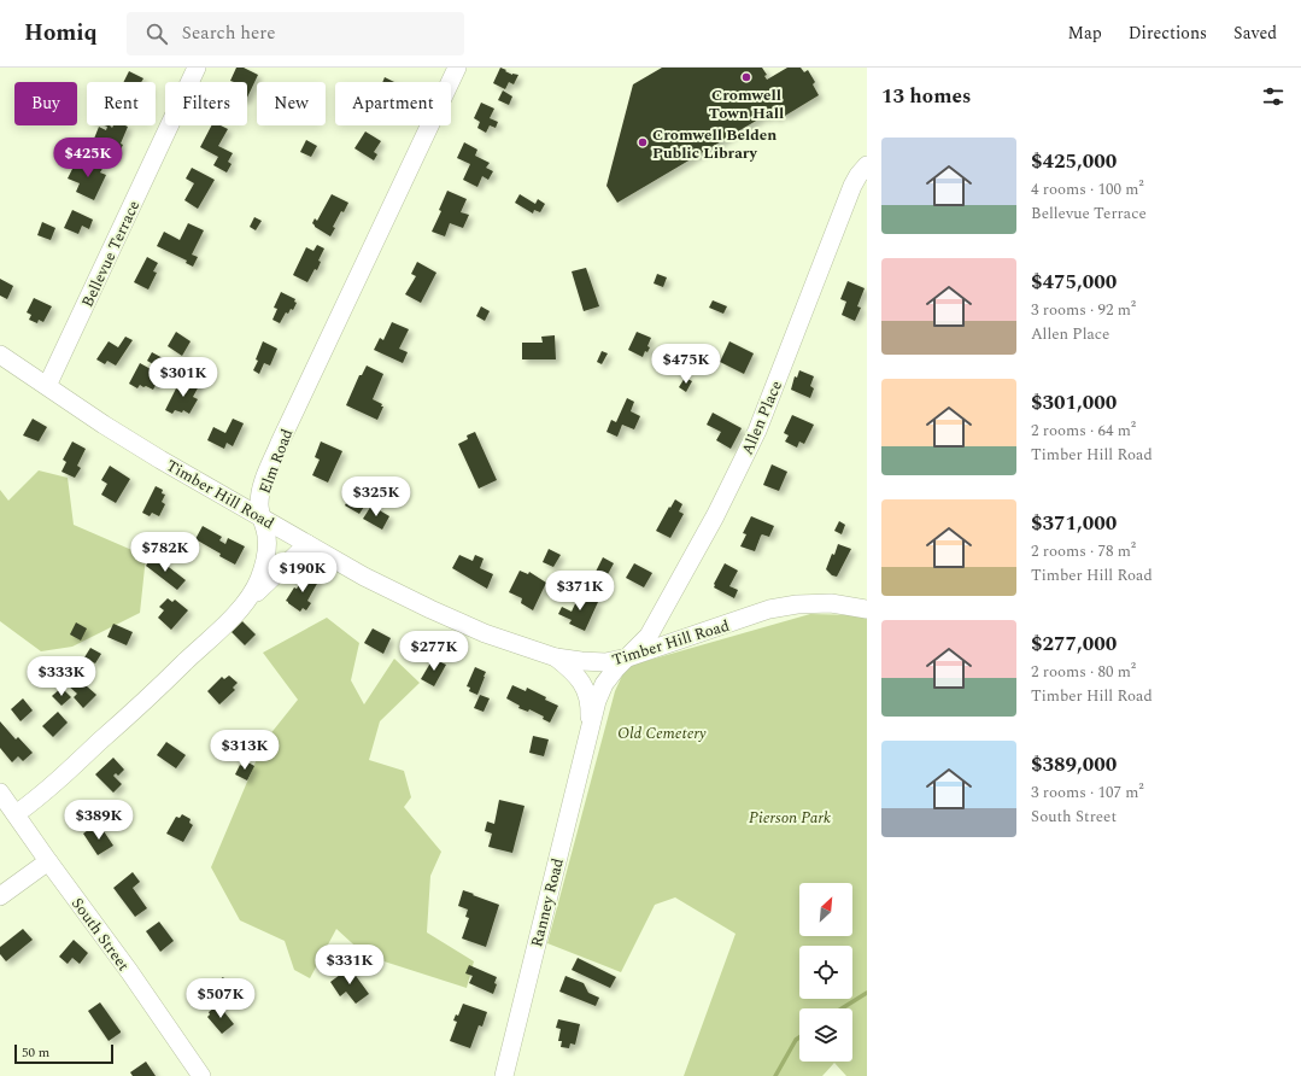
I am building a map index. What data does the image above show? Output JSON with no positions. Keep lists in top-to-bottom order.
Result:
{
  "streets": {
    "street": [
      "Bellevue Terrace",
      "Allen Place",
      "Elm Road",
      "Timber Hill Road",
      "Ranney Road",
      "South Street"
    ]
  },
  "crossings": [
    ["Bellevue Terrace", "Timber Hill Road"],
    ["Allen Place", "Timber Hill Road"],
    ["Allen Place", "Ranney Road"],
    ["Elm Road", "Timber Hill Road"],
    ["Elm Road", "South Street"],
    ["Timber Hill Road", "Ranney Road"]
  ],
  "parks": ["Old Cemetery", "Pierson Park"],
  "places": ["Cromwell Town Hall", "Cromwell Belden Public Library"],
  "scale_bar": "50 m",
  "north": "top right",
  "page": {
    "header": "Homiq",
    "search": "Search here",
    "nav": ["Map", "Directions", "Saved"],
    "heading": "13 homes",
    "chip": [
      "Buy",
      "Rent",
      "Filters",
      "New",
      "Apartment"
    ],
    "list": [
      {
        "name": "$425,000",
        "note": "4 rooms · 100 m² · Bellevue Terrace"
      },
      {
        "name": "$475,000",
        "note": "3 rooms · 92 m² · Allen Place"
      },
      {
        "name": "$301,000",
        "note": "2 rooms · 64 m² · Timber Hill Road"
      },
      {
        "name": "$371,000",
        "note": "2 rooms · 78 m² · Timber Hill Road"
      },
      {
        "name": "$277,000",
        "note": "2 rooms · 80 m² · Timber Hill Road"
      },
      {
        "name": "$389,000",
        "note": "3 rooms · 107 m² · South Street"
      }
    ],
    "price": [
      "$425K",
      "$475K",
      "$301K",
      "$325K",
      "$782K",
      "$190K",
      "$371K",
      "$277K",
      "$333K",
      "$313K",
      "$389K",
      "$331K",
      "$507K"
    ],
    "scale": "50 m"
  }
}
